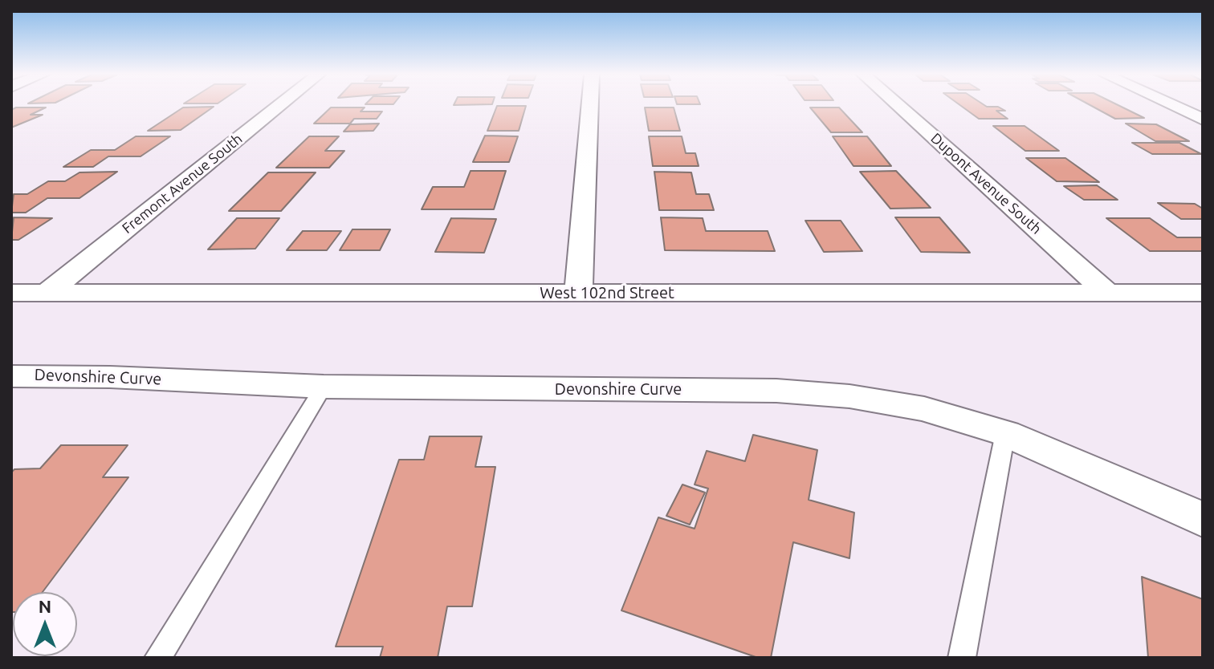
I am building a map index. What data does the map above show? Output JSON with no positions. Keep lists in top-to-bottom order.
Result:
{
  "streets": {
    "street": [
      "Fremont Avenue South",
      "Dupont Avenue South",
      "West 102nd Street",
      "Devonshire Curve"
    ]
  },
  "crossings": [
    ["Fremont Avenue South", "West 102nd Street"],
    ["Dupont Avenue South", "West 102nd Street"]
  ],
  "north": "top"
}
